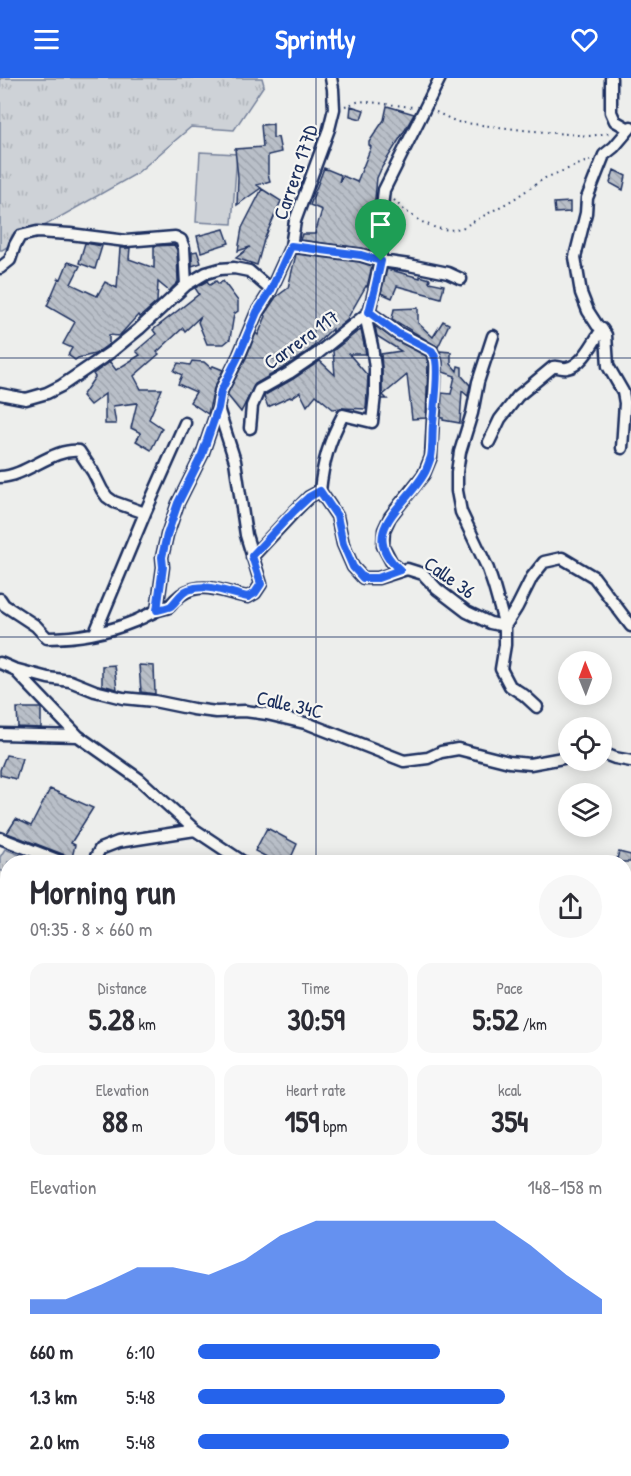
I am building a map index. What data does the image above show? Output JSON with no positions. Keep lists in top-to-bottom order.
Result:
{
  "streets": {
    "street": [
      "Carrera 177D",
      "Carrera 117",
      "Calle 36",
      "Calle 34C"
    ]
  },
  "north": "top",
  "page": {
    "header": "Sprintly",
    "heading": ["Morning run", "09:35 · 8 × 660 m"],
    "stats": [
      ["Distance", "5.28 km"],
      ["Time", "30:59"],
      ["Pace", "5:52 /km"],
      ["Elevation", "88 m"],
      ["Heart rate", "159 bpm"],
      ["kcal", "354"]
    ],
    "chart": ["Elevation", "148–158 m"],
    "list": [
      {
        "name": "660 m",
        "note": "6:10"
      },
      {
        "name": "1.3 km",
        "note": "5:48"
      },
      {
        "name": "2.0 km",
        "note": "5:48"
      }
    ]
  }
}
